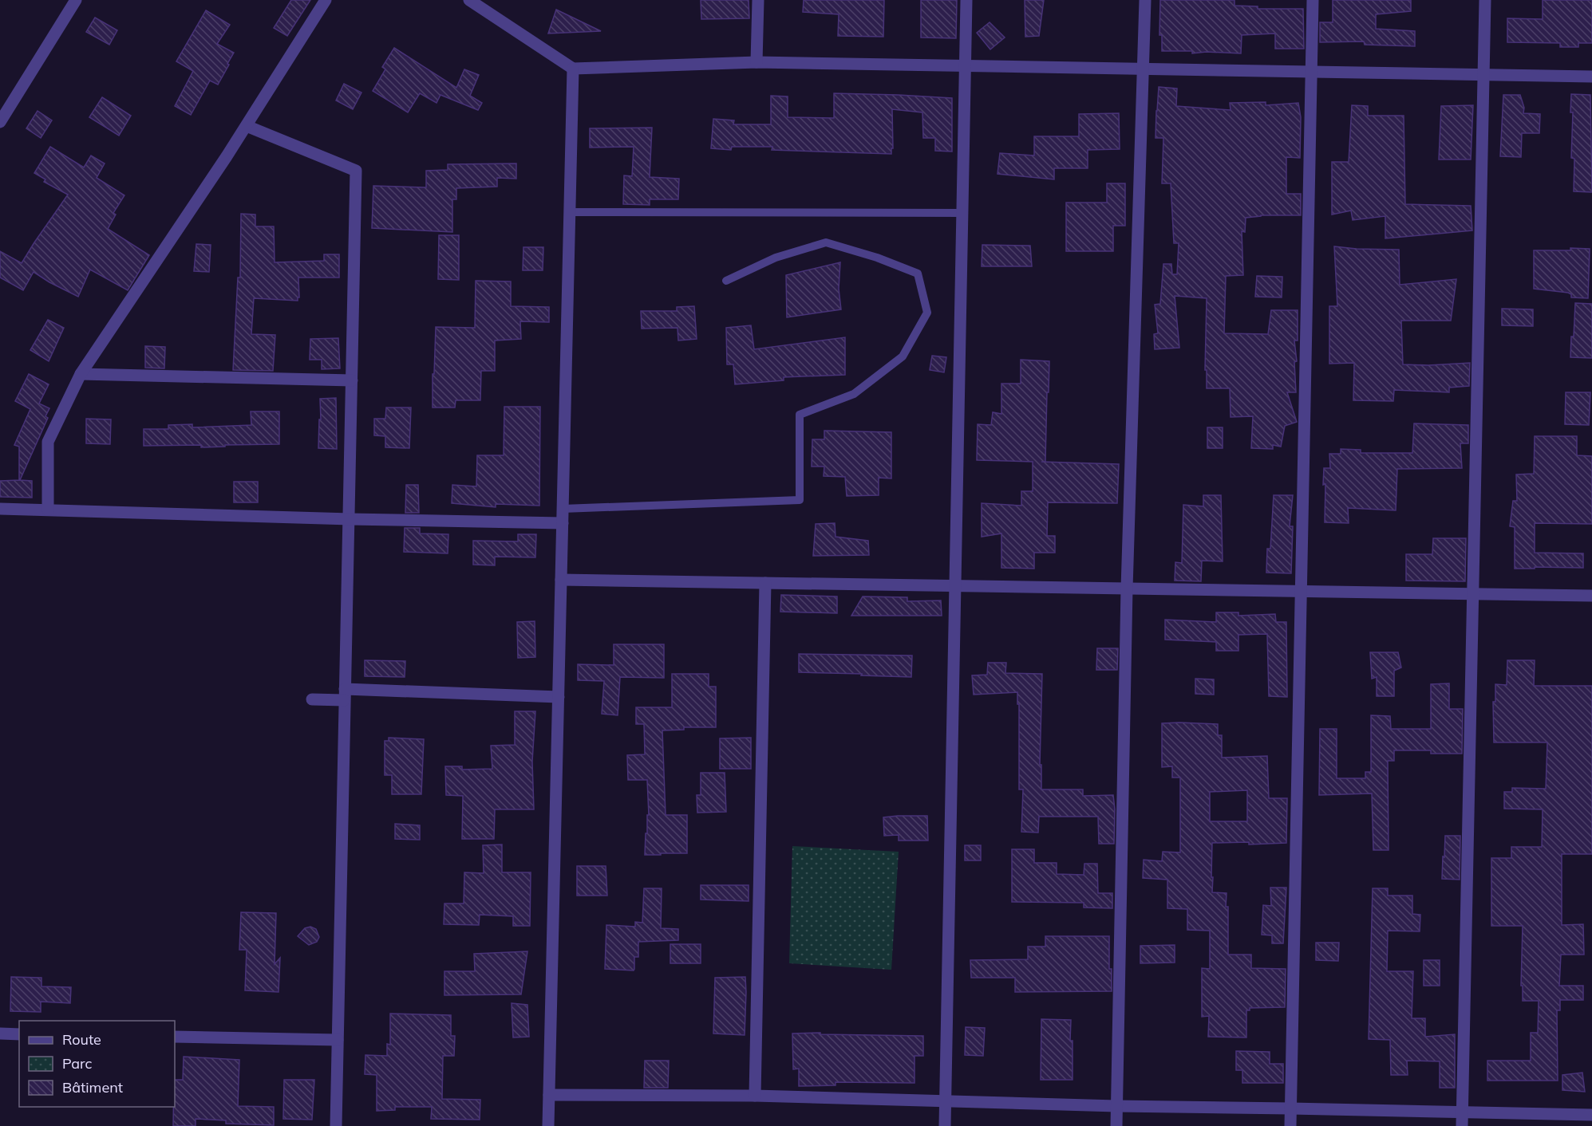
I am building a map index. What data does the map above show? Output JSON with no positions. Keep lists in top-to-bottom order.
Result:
{
  "legend": ["Route", "Parc", "Bâtiment"]
}
